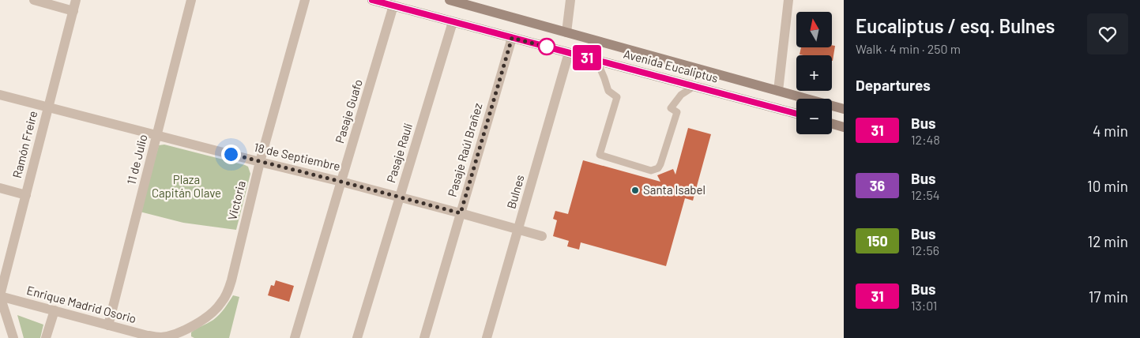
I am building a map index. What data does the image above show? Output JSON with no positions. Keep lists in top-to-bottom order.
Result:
{
  "streets": {
    "main road": ["Avenida Eucaliptus"],
    "street": [
      "Pasaje Guafo",
      "Ramón Freire",
      "Pasaje Raúl Brañez",
      "Pasaje Raulí",
      "18 de Septiembre",
      "11 de Julio",
      "Bulnes",
      "Victoria",
      "Enrique Madrid Osorio"
    ]
  },
  "crossings": [
    ["Avenida Eucaliptus", "Pasaje Guafo"],
    ["Avenida Eucaliptus", "Pasaje Raúl Brañez"],
    ["Avenida Eucaliptus", "Pasaje Raulí"],
    ["Avenida Eucaliptus", "Bulnes"],
    ["Pasaje Guafo", "18 de Septiembre"],
    ["Ramón Freire", "18 de Septiembre"],
    ["Ramón Freire", "Enrique Madrid Osorio"],
    ["Pasaje Raúl Brañez", "18 de Septiembre"],
    ["Pasaje Raulí", "18 de Septiembre"],
    ["18 de Septiembre", "11 de Julio"],
    ["18 de Septiembre", "Bulnes"],
    ["18 de Septiembre", "Victoria"],
    ["11 de Julio", "Enrique Madrid Osorio"],
    ["Victoria", "Enrique Madrid Osorio"]
  ],
  "parks": ["Plaza Capitán Olave"],
  "places": ["Santa Isabel"],
  "lines": ["bus line 31"],
  "north": "top",
  "page": {
    "on_map": "31",
    "heading": [
      ["Eucaliptus / esq. Bulnes", "Walk · 4 min · 250 m"],
      "Departures"
    ],
    "map_buttons": ["+", "−"],
    "list": [
      {
        "mark": "31",
        "name": "Bus",
        "note": "12:48",
        "value": "4 min"
      },
      {
        "mark": "36",
        "name": "Bus",
        "note": "12:54",
        "value": "10 min"
      },
      {
        "mark": "150",
        "name": "Bus",
        "note": "12:56",
        "value": "12 min"
      },
      {
        "mark": "31",
        "name": "Bus",
        "note": "13:01",
        "value": "17 min"
      }
    ]
  }
}
